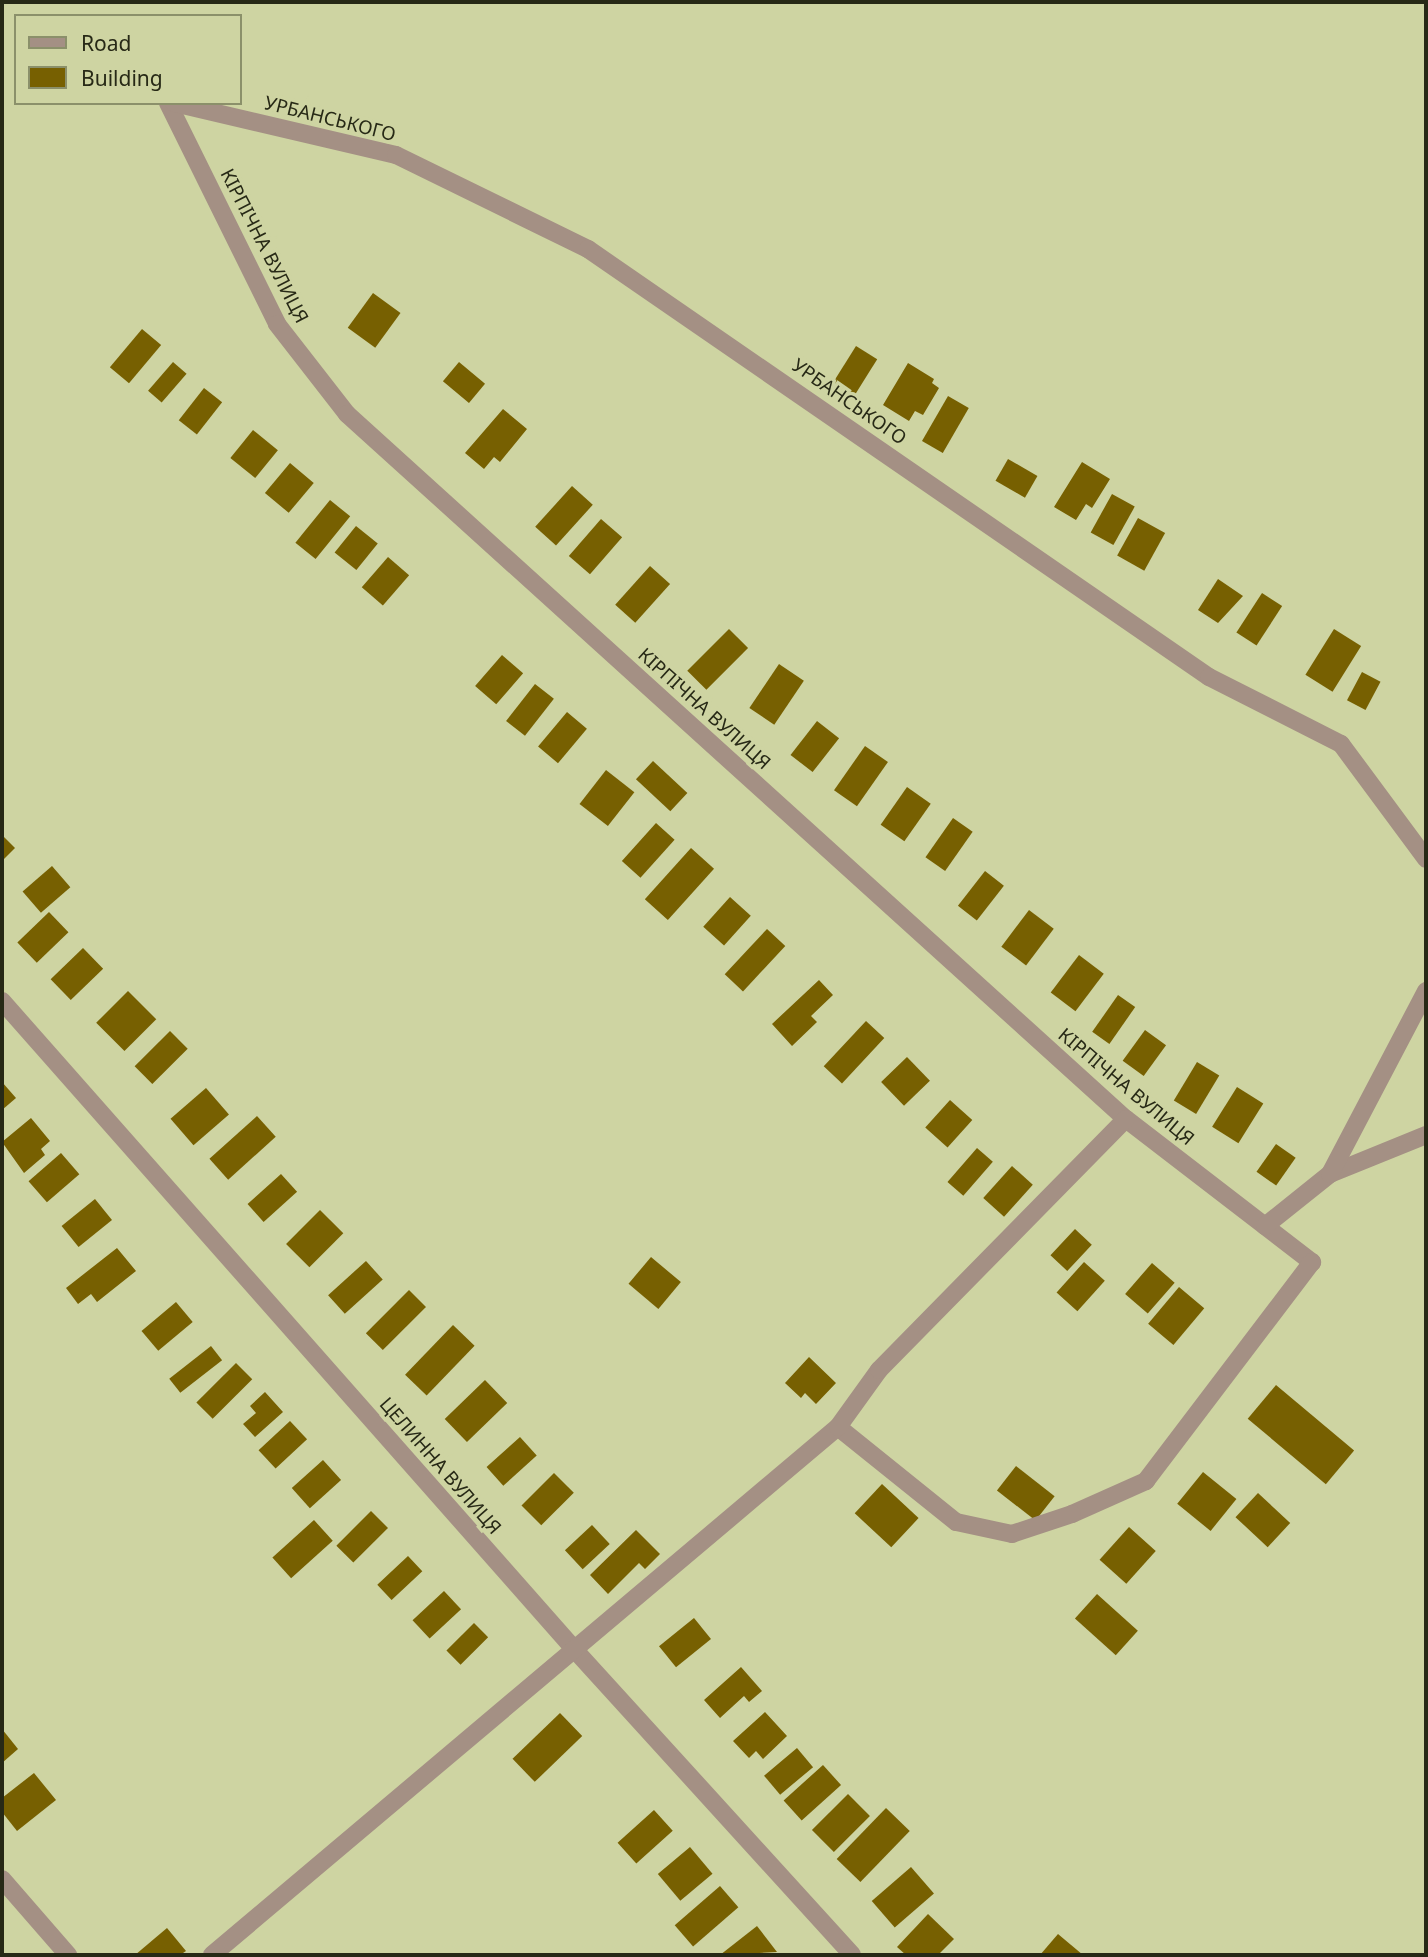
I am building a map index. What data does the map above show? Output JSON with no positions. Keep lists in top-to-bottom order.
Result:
{
  "streets": {
    "street": ["УРБАНСЬКОГО", "КIРПIЧНА ВУЛИЦЯ", "ЦЕЛИННА ВУЛИЦЯ"]
  },
  "legend": ["Road", "Building"]
}
